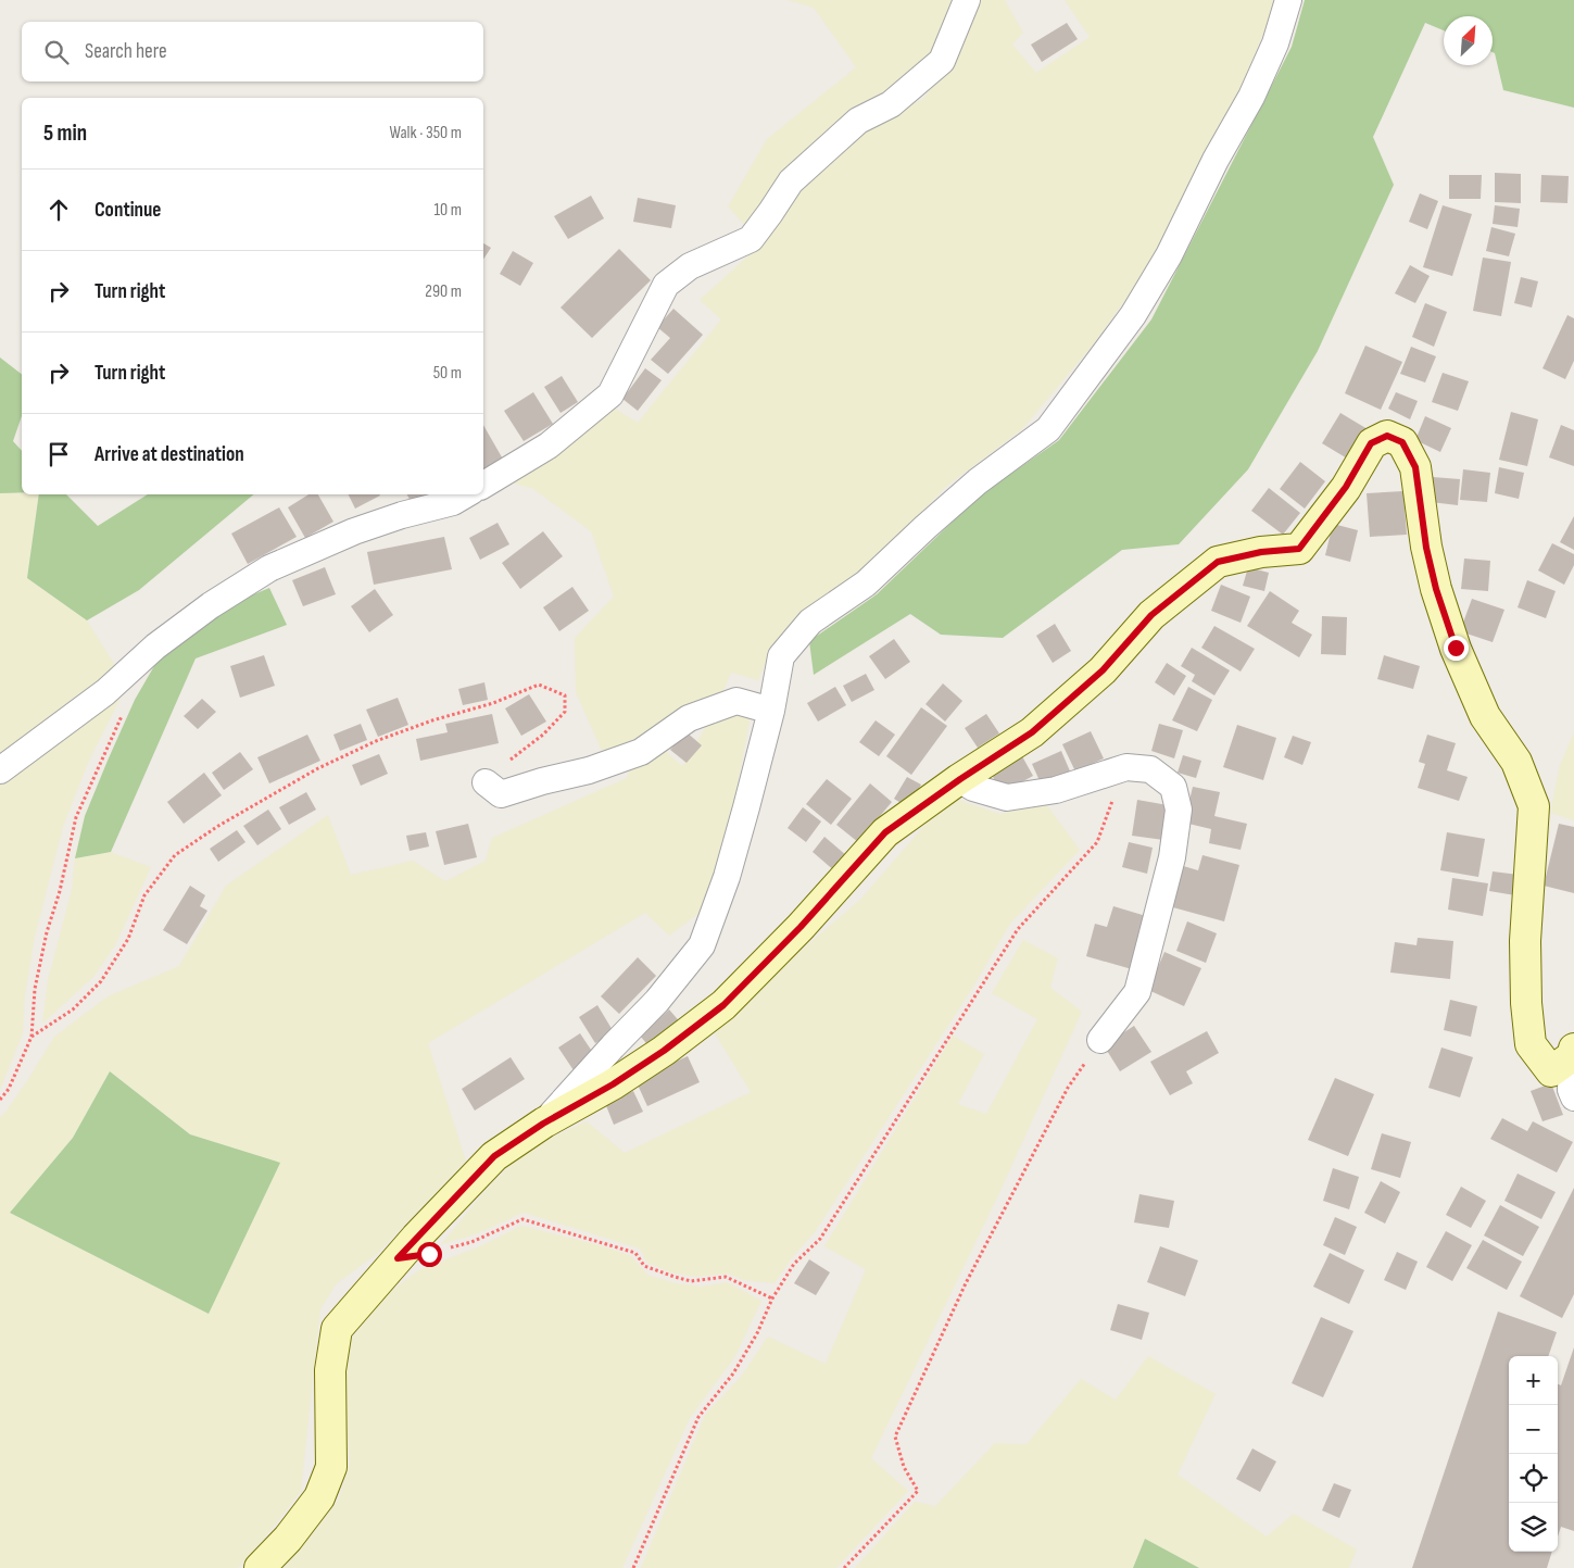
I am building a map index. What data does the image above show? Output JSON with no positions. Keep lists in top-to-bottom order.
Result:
{
  "north": "top right",
  "page": {
    "search": "Search here",
    "heading": ["5 min", "Walk · 350 m"],
    "list": [
      ["Continue", "10 m"],
      ["Turn right", "290 m"],
      ["Turn right", "50 m"],
      "Arrive at destination"
    ],
    "map_buttons": ["+", "−"]
  }
}
